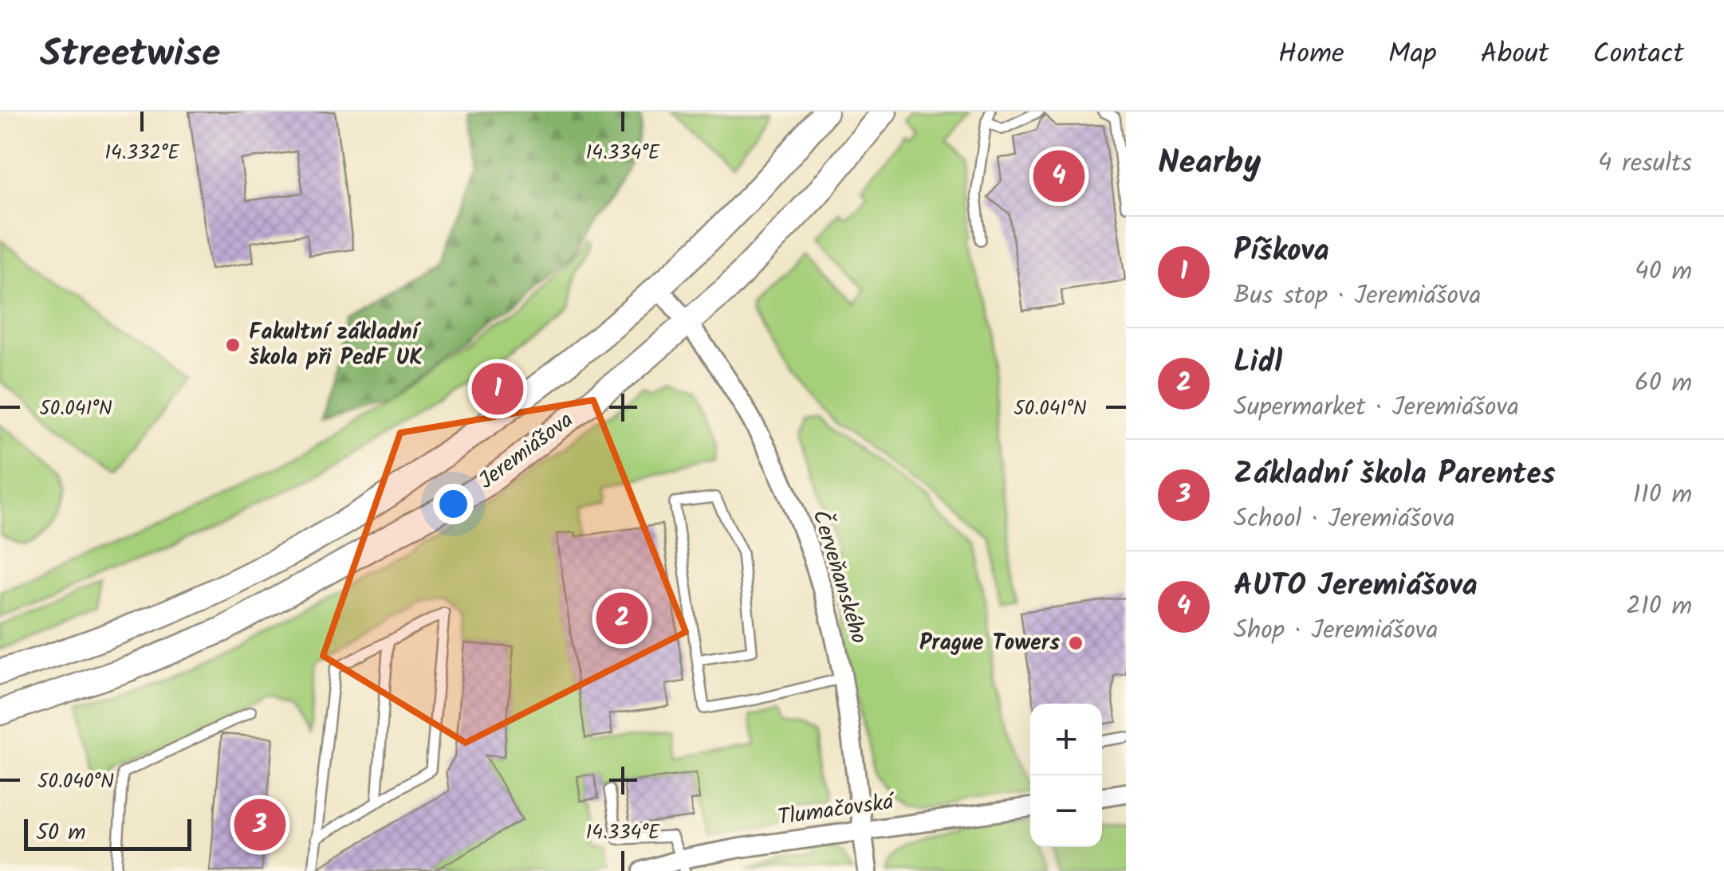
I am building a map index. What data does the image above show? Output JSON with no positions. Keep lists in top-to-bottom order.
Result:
{
  "streets": {
    "main road": ["Jeremiášova"],
    "street": ["Červeňanského", "Tlumačovská"]
  },
  "crossings": [
    ["Jeremiášova", "Červeňanského"],
    ["Červeňanského", "Tlumačovská"]
  ],
  "places": ["Fakultní základní škola při PedF UK", "Prague Towers"],
  "scale_bar": "50 m",
  "page": {
    "header": "Streetwise",
    "nav": [
      "Home",
      "Map",
      "About",
      "Contact"
    ],
    "heading": ["Nearby", "4 results"],
    "pins": [
      "4",
      "1",
      "2",
      "3"
    ],
    "list": [
      {
        "mark": "1",
        "name": "Píškova",
        "note": "Bus stop · Jeremiášova",
        "value": "40 m"
      },
      {
        "mark": "2",
        "name": "Lidl",
        "note": "Supermarket · Jeremiášova",
        "value": "60 m"
      },
      {
        "mark": "3",
        "name": "Základní škola Parentes",
        "note": "School · Jeremiášova",
        "value": "110 m"
      },
      {
        "mark": "4",
        "name": "AUTO Jeremiášova",
        "note": "Shop · Jeremiášova",
        "value": "210 m"
      }
    ],
    "map_buttons": ["+", "−"],
    "scale": "50 m"
  },
  "coordinates": [
    "14.332°E",
    "14.334°E",
    "50.041°N",
    "50.040°N"
  ]
}
